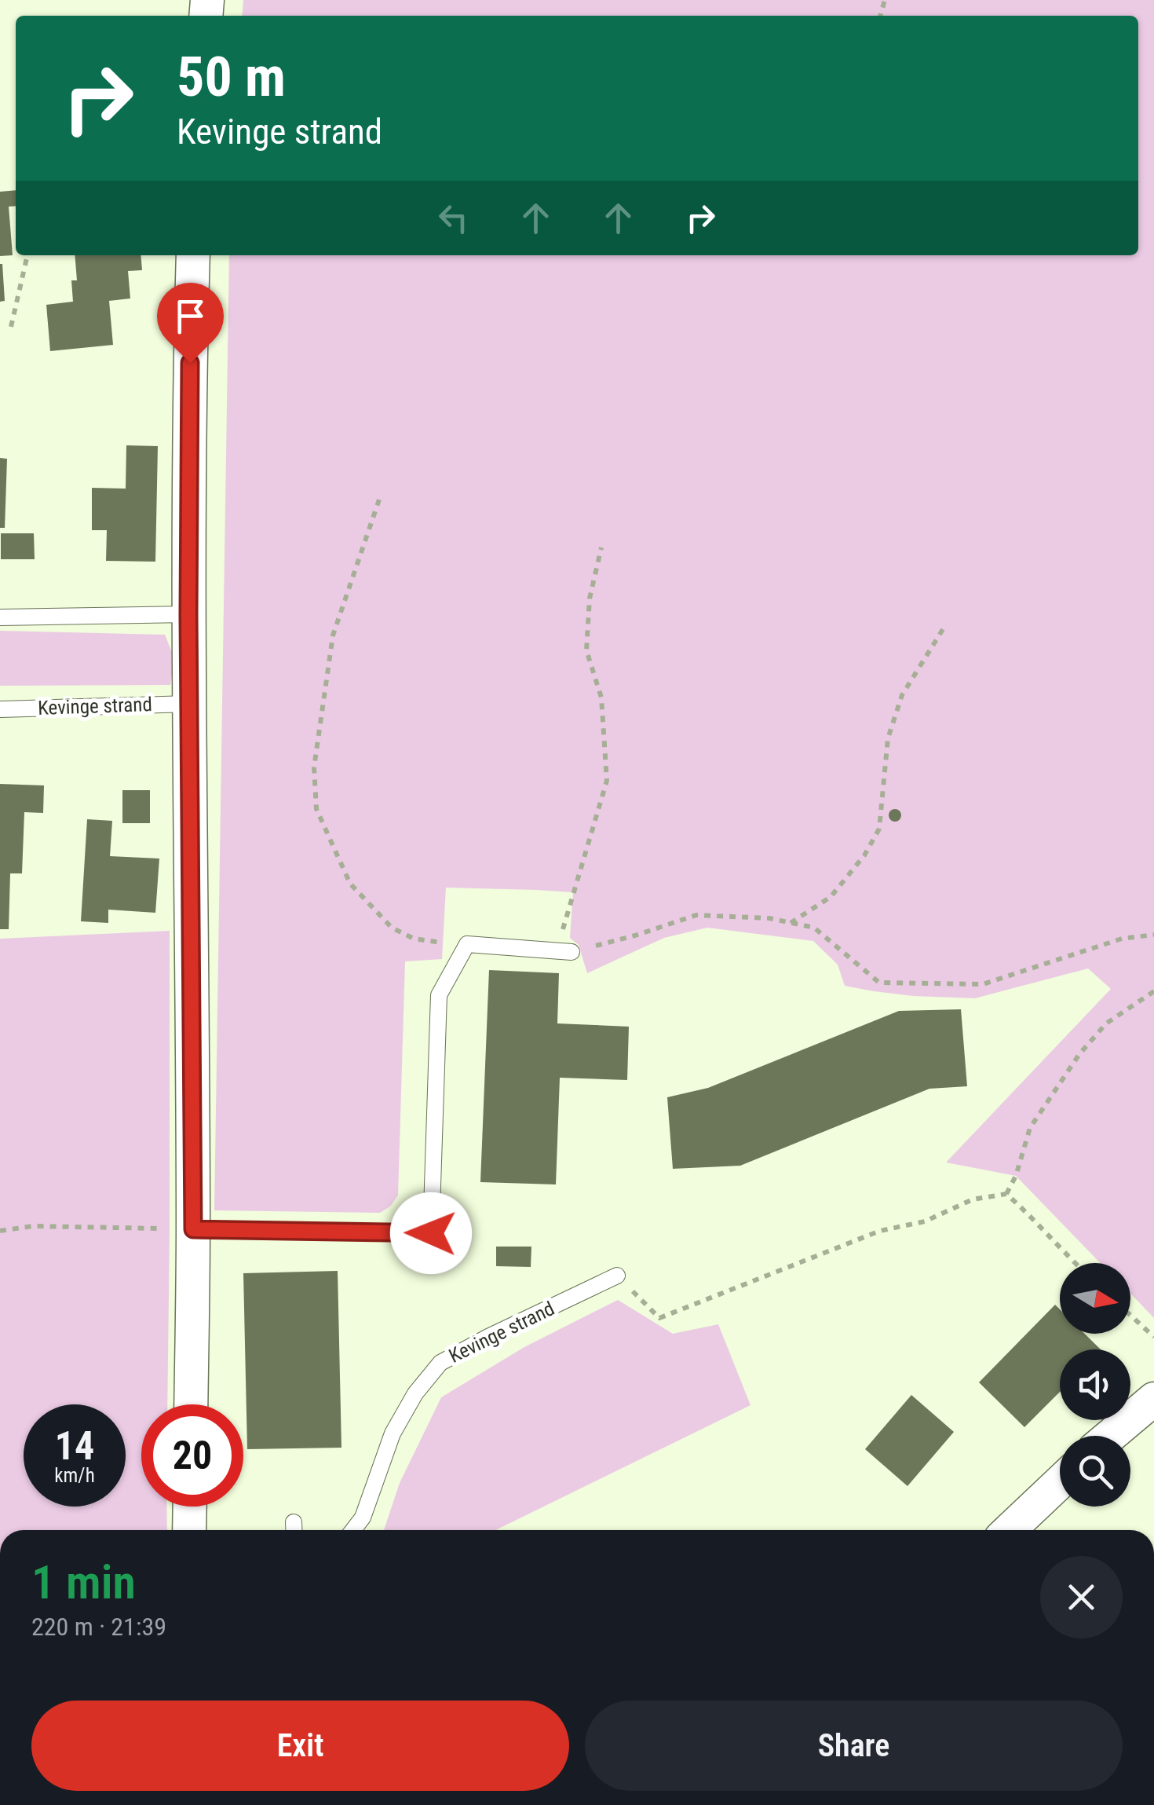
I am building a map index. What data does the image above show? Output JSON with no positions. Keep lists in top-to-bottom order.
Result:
{
  "streets": {
    "lane": ["Kevinge strand"]
  },
  "north": "right",
  "page": {
    "turn": ["50 m", "Kevinge strand"],
    "speed": "14 km/h",
    "limit": "20",
    "heading": ["1 min", "220 m · 21:39"],
    "buttons": ["Exit", "Share"]
  }
}
